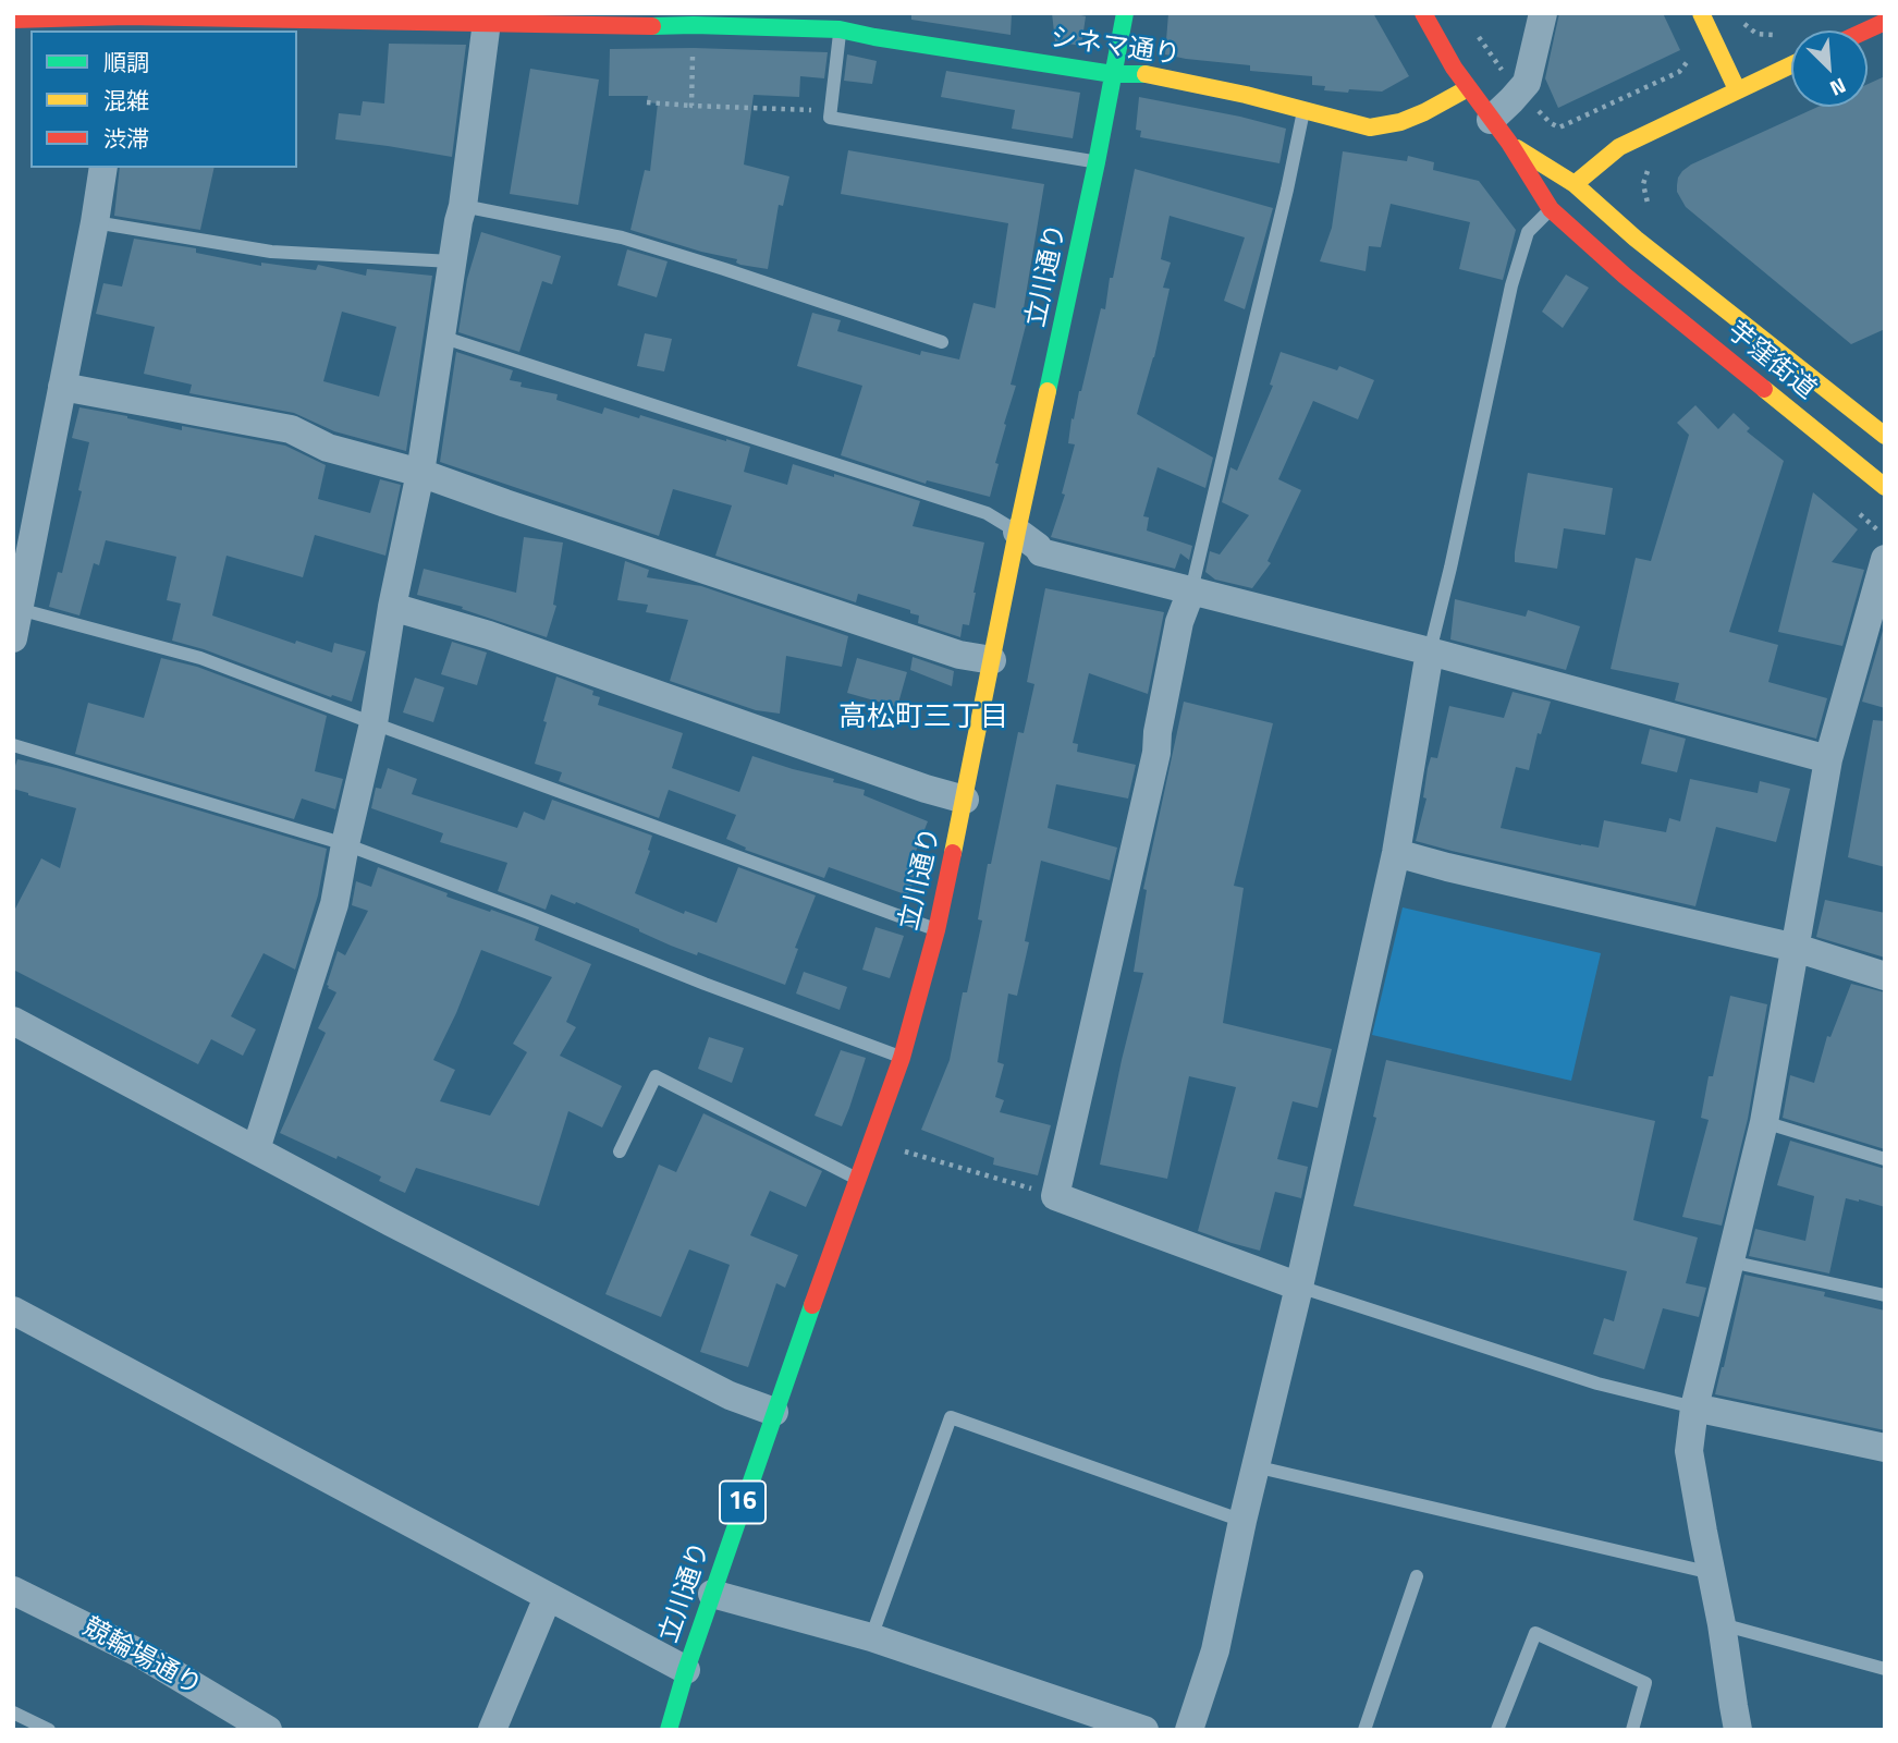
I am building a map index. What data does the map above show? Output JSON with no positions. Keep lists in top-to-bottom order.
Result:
{
  "streets": {
    "street": [
      "シネマ通り",
      "立川通り",
      "芋窪街道",
      "16",
      "競輪場通り"
    ]
  },
  "crossings": [
    ["シネマ通り", "立川通り"]
  ],
  "districts": ["高松町三丁目"],
  "legend": ["順調", "混雑", "渋滞"],
  "north": "bottom right"
}
